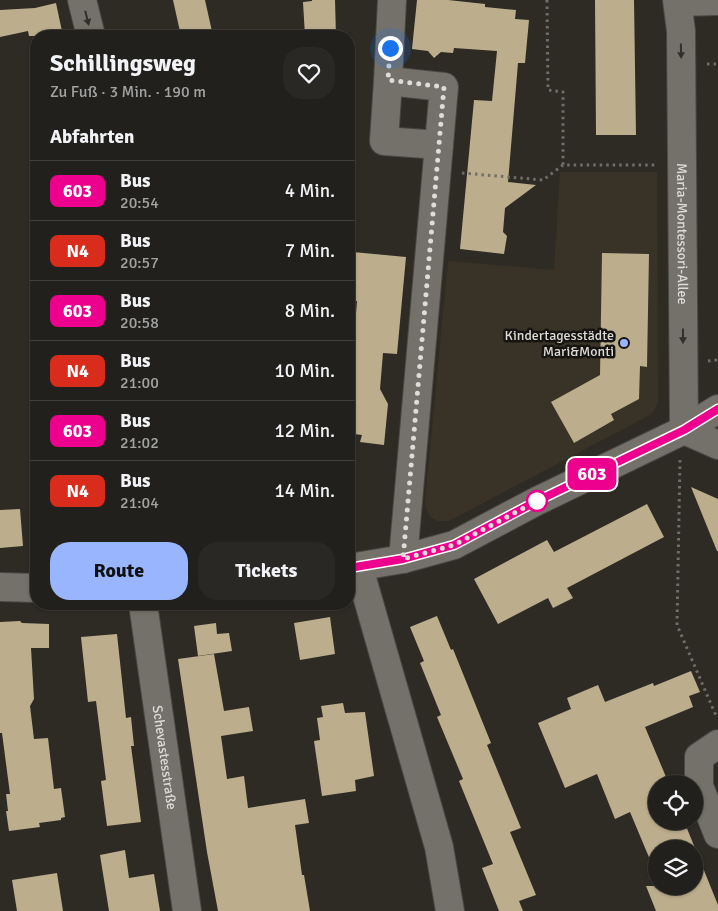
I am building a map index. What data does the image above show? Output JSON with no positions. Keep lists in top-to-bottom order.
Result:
{
  "streets": {
    "street": ["Maria-Montessori-Allee", "Schevastesstraße"]
  },
  "one_way": ["Maria-Montessori-Allee"],
  "places": ["Kindertagesstädte Mari&Monti"],
  "lines": ["bus line 603"],
  "page": {
    "on_map": "603",
    "heading": [
      ["Schillingsweg", "Zu Fuß · 3 Min. · 190 m"],
      "Abfahrten"
    ],
    "list": [
      {
        "mark": "603",
        "name": "Bus",
        "note": "20:54",
        "value": "4 Min."
      },
      {
        "mark": "N4",
        "name": "Bus",
        "note": "20:57",
        "value": "7 Min."
      },
      {
        "mark": "603",
        "name": "Bus",
        "note": "20:58",
        "value": "8 Min."
      },
      {
        "mark": "N4",
        "name": "Bus",
        "note": "21:00",
        "value": "10 Min."
      },
      {
        "mark": "603",
        "name": "Bus",
        "note": "21:02",
        "value": "12 Min."
      },
      {
        "mark": "N4",
        "name": "Bus",
        "note": "21:04",
        "value": "14 Min."
      }
    ],
    "buttons": ["Route", "Tickets"]
  }
}
